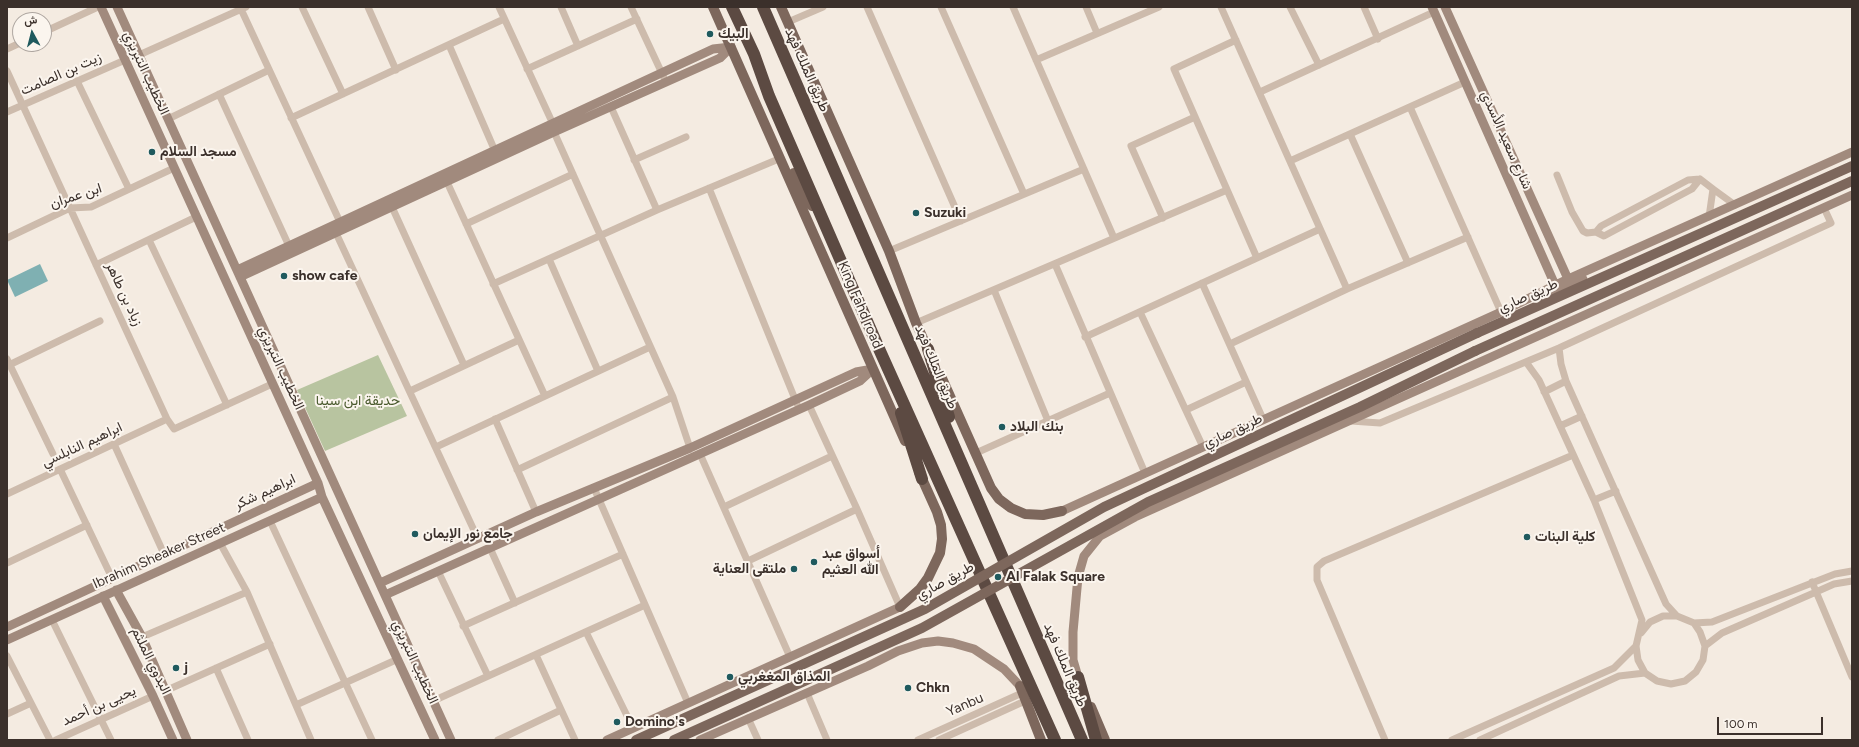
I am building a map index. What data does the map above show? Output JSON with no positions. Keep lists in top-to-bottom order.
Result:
{
  "streets": {
    "highway": ["طريق الملك فهد"],
    "main road": ["طريق صاري", "King Fahd road"],
    "street": [
      "الخطيب التبريزي",
      "زيت بن الصامت",
      "شارع سعيد الأسدي",
      "ابن عمران",
      "زياد بن طاهر",
      "ابراهيم النابلسي",
      "ابراهيم شكر",
      "Ibrahim Sheaker Street",
      "البدوي الملثم",
      "Yanbu",
      "يحيى بن أحمد"
    ]
  },
  "crossings": [
    ["الخطيب التبريزي", "زيت بن الصامت"],
    ["الخطيب التبريزي", "ابن عمران"],
    ["الخطيب التبريزي", "ابراهيم شكر"],
    ["الخطيب التبريزي", "Ibrahim Sheaker Street"],
    ["زيت بن الصامت", "زياد بن طاهر"],
    ["ابن عمران", "زياد بن طاهر"],
    ["زياد بن طاهر", "ابراهيم النابلسي"],
    ["Ibrahim Sheaker Street", "البدوي الملثم"],
    ["البدوي الملثم", "يحيى بن أحمد"]
  ],
  "parks": ["حديقة ابن سينا"],
  "places": [
    "البيك",
    "مسجد السلام",
    "Suzuki",
    "show cafe",
    "بنك البلاد",
    "جامع نور الإيمان",
    "كلية البنات",
    "أسواق عبد الله العثيم",
    "ملتقى العناية",
    "Al Falak Square",
    "j",
    "المذاق المغغربي",
    "Chkn",
    "Domino's"
  ],
  "scale_bar": "100 m",
  "north": "top"
}
